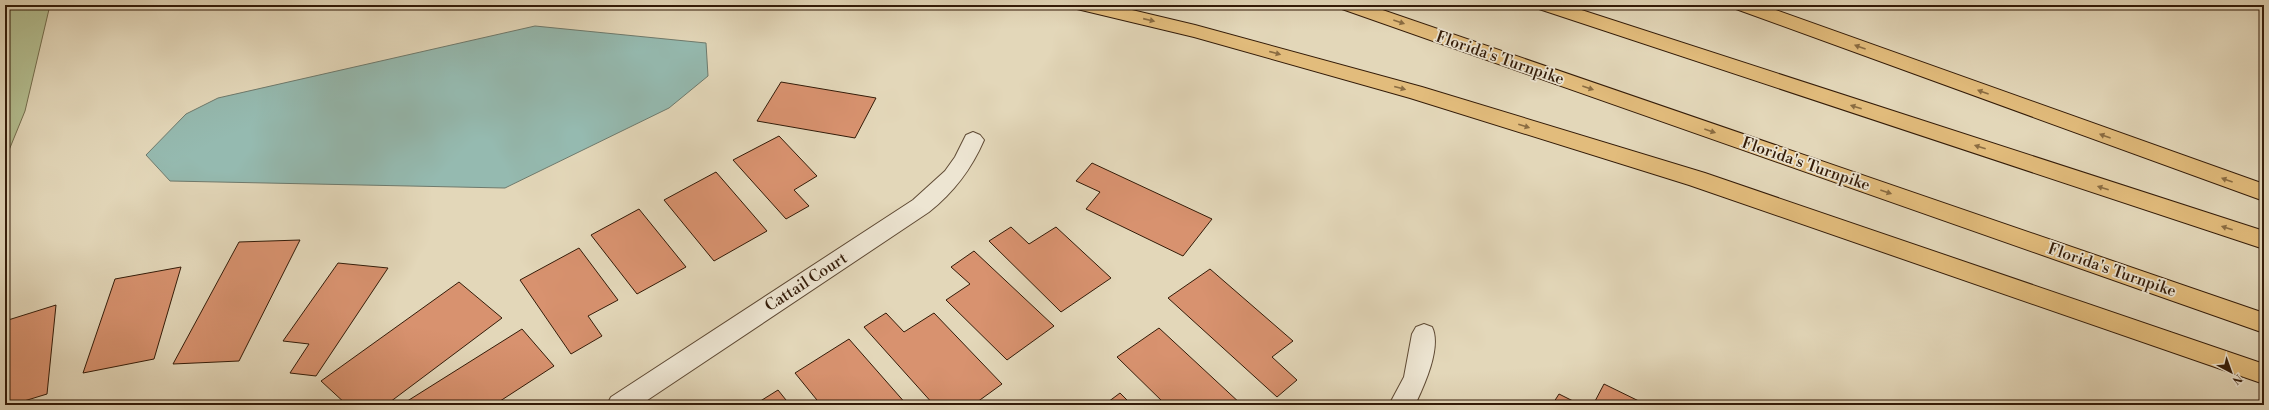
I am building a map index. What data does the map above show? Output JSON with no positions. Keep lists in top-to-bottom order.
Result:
{
  "streets": {
    "highway": ["Florida's Turnpike"],
    "street": ["Cattail Court"]
  },
  "north": "bottom right"
}
